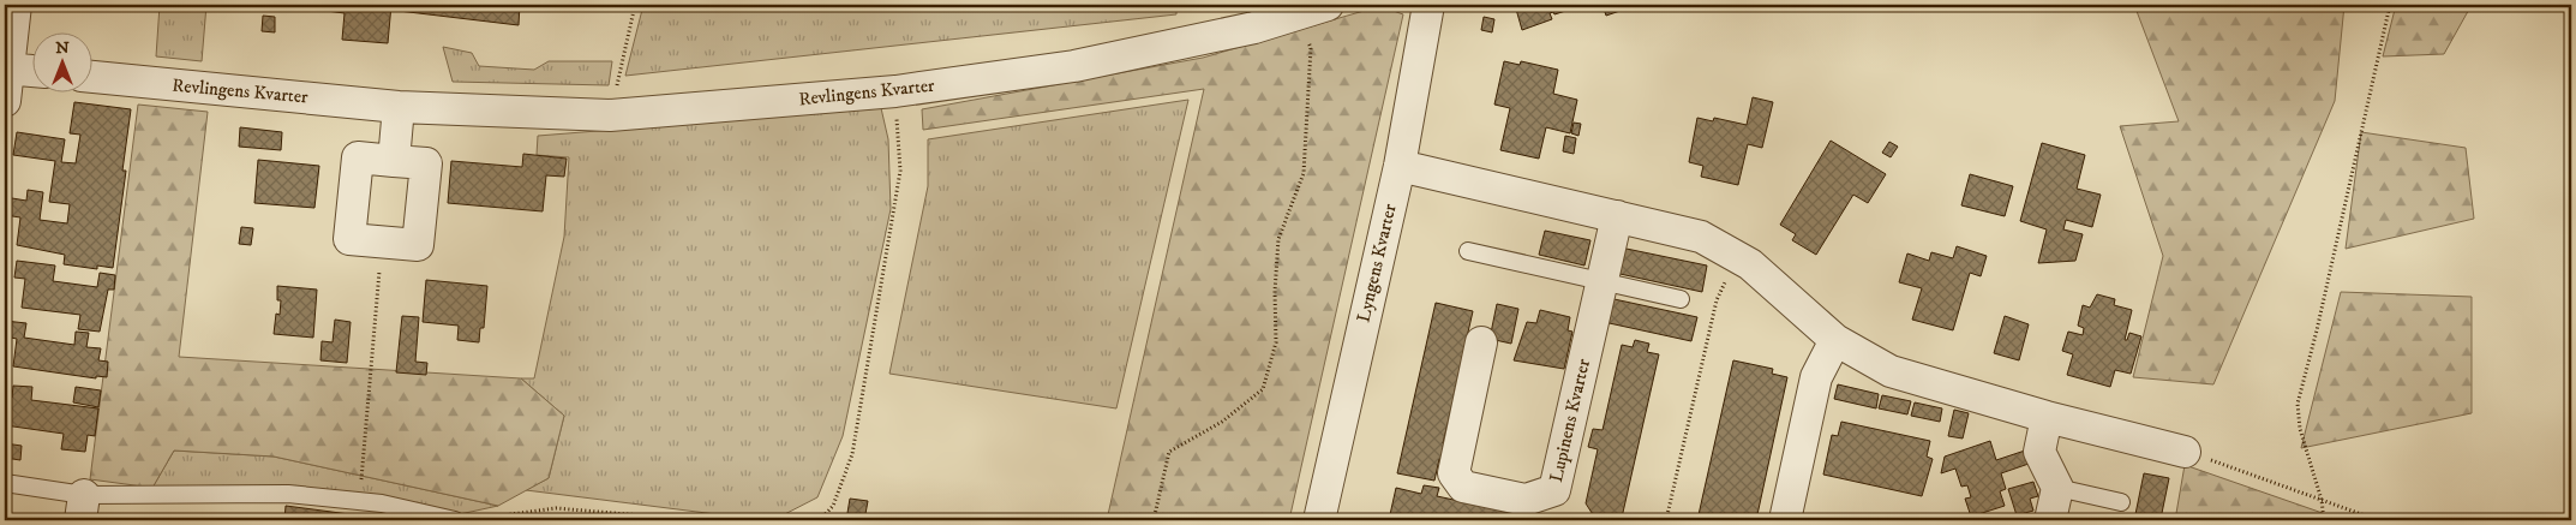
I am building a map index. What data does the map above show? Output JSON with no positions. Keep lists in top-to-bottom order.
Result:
{
  "streets": {
    "street": ["Revlingens Kvarter", "Lyngens Kvarter", "Lupinens Kvarter"]
  },
  "north": "top"
}
